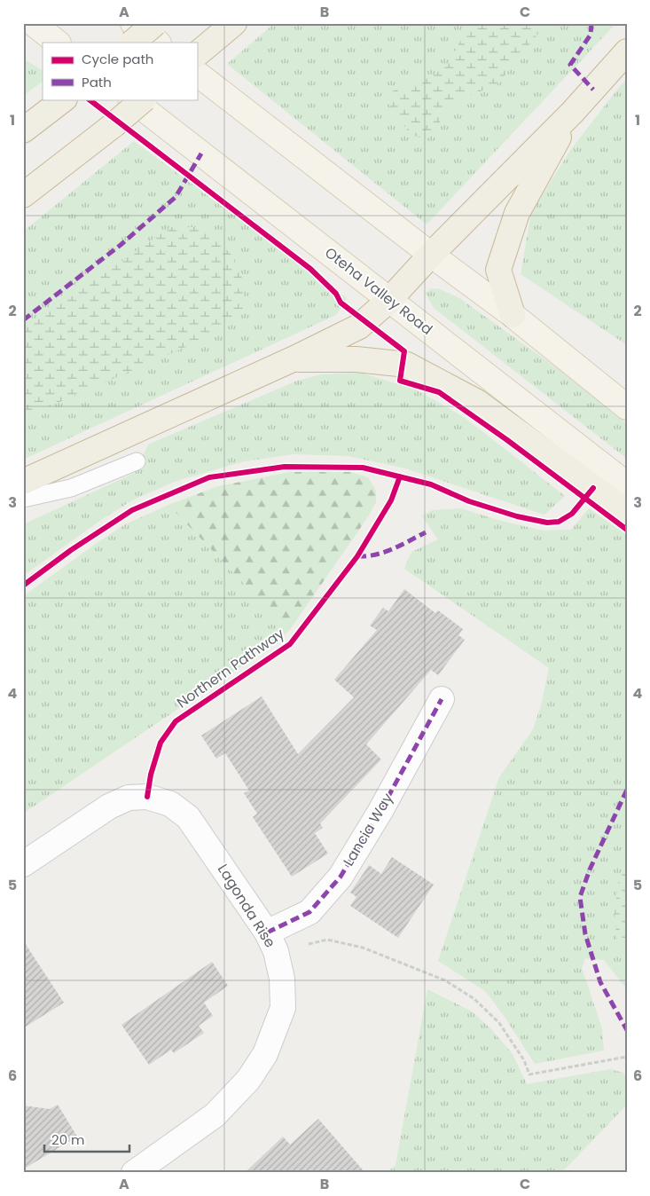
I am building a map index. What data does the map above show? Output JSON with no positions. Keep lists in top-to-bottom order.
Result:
{
  "streets": {
    "main road": ["Oteha Valley Road"],
    "street": ["Lancia Way", "Lagonda Rise"],
    "cycle path": ["Northern Pathway"]
  },
  "crossings": [
    ["Lancia Way", "Lagonda Rise"]
  ],
  "legend": ["Cycle path", "Path"],
  "scale_bar": "20 m",
  "grid": {
    "columns": ["A", "B", "C"],
    "rows": [
      "1",
      "2",
      "3",
      "4",
      "5",
      "6"
    ]
  }
}
